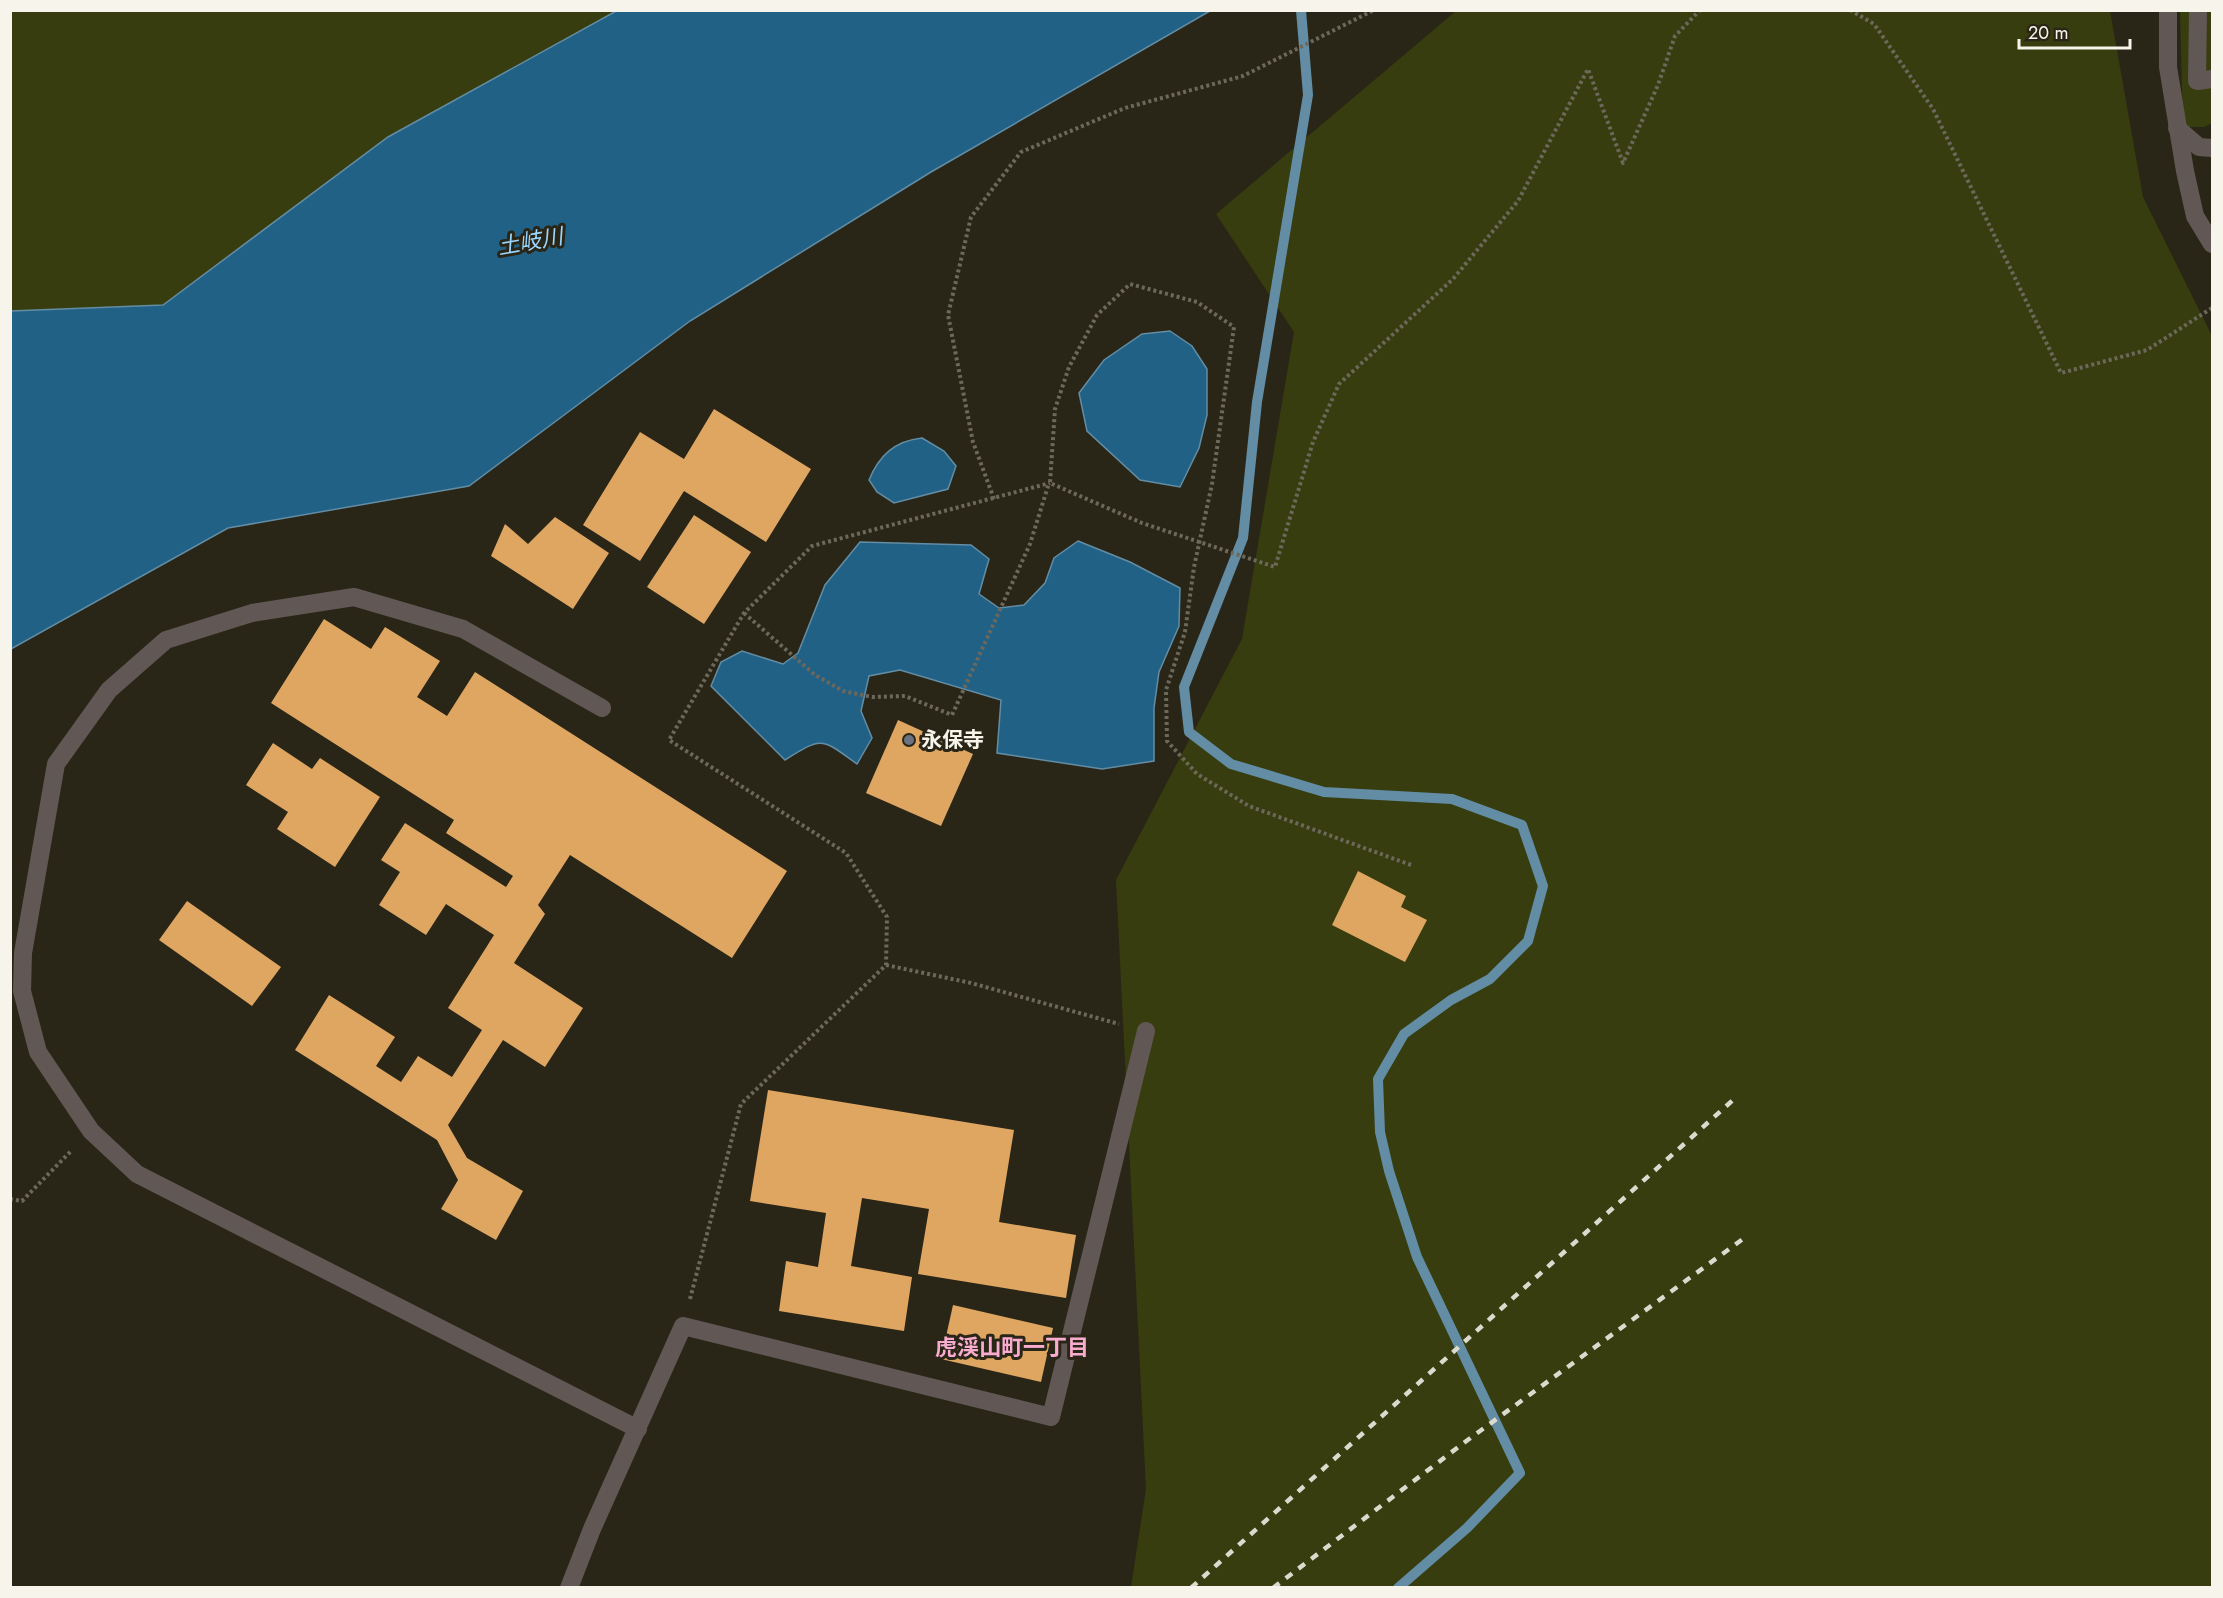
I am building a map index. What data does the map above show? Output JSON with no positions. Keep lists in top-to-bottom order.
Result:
{
  "districts": ["虎渓山町一丁目"],
  "water": ["土岐川"],
  "places": ["永保寺"],
  "scale_bar": "20 m"
}
